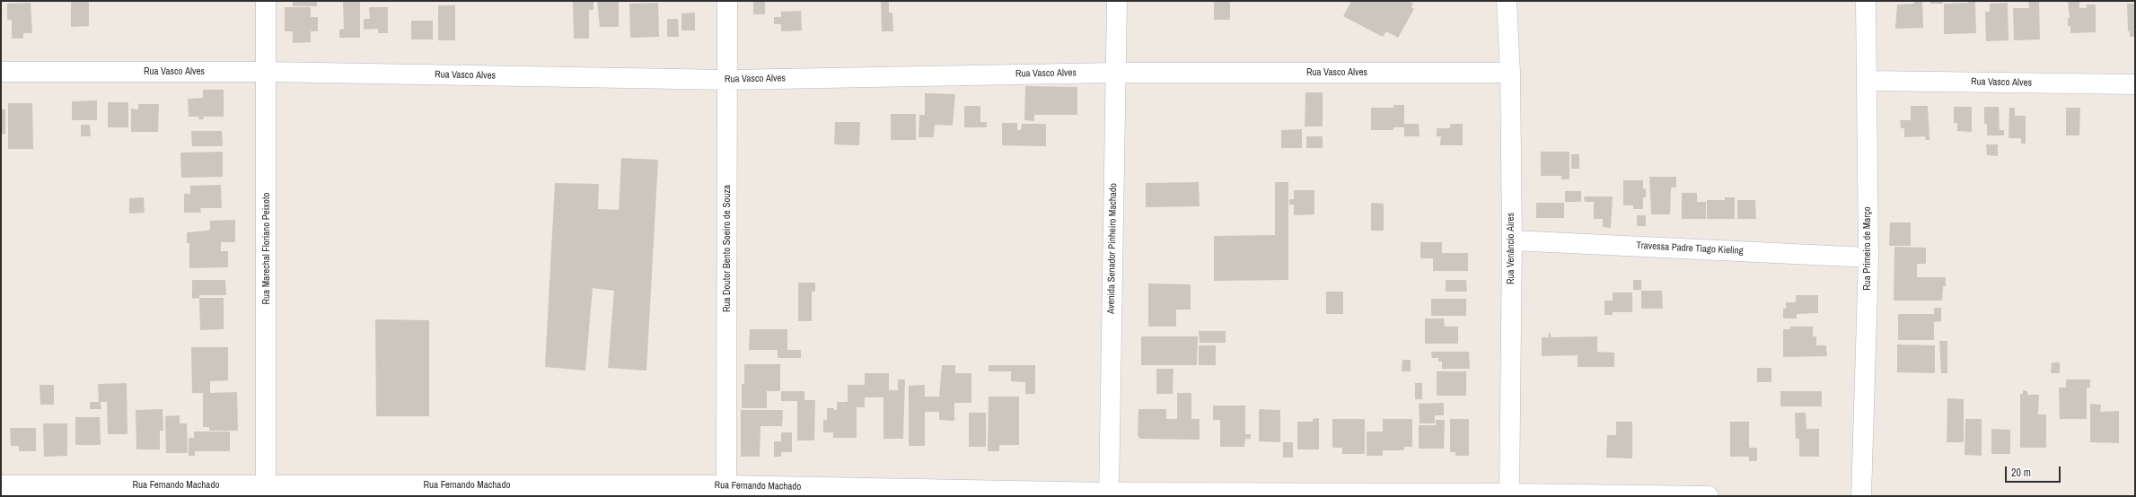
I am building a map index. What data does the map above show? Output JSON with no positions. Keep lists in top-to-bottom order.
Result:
{
  "streets": {
    "street": [
      "Rua Vasco Alves",
      "Rua Marechal Floriano Peixoto",
      "Rua Doutor Bento Soeiro de Souza",
      "Avenida Senador Pinheiro Machado",
      "Rua Venâncio Aires",
      "Travessa Padre Tiago Kieling",
      "Rua Primeiro de Março",
      "Rua Fernando Machado"
    ]
  },
  "crossings": [
    ["Rua Vasco Alves", "Rua Marechal Floriano Peixoto"],
    ["Rua Vasco Alves", "Rua Doutor Bento Soeiro de Souza"],
    ["Rua Vasco Alves", "Avenida Senador Pinheiro Machado"],
    ["Rua Vasco Alves", "Rua Venâncio Aires"],
    ["Rua Vasco Alves", "Rua Primeiro de Março"],
    ["Rua Marechal Floriano Peixoto", "Rua Fernando Machado"],
    ["Rua Doutor Bento Soeiro de Souza", "Rua Fernando Machado"],
    ["Avenida Senador Pinheiro Machado", "Rua Fernando Machado"],
    ["Rua Venâncio Aires", "Travessa Padre Tiago Kieling"],
    ["Rua Venâncio Aires", "Rua Fernando Machado"],
    ["Travessa Padre Tiago Kieling", "Rua Primeiro de Março"]
  ],
  "scale_bar": "20 m"
}
